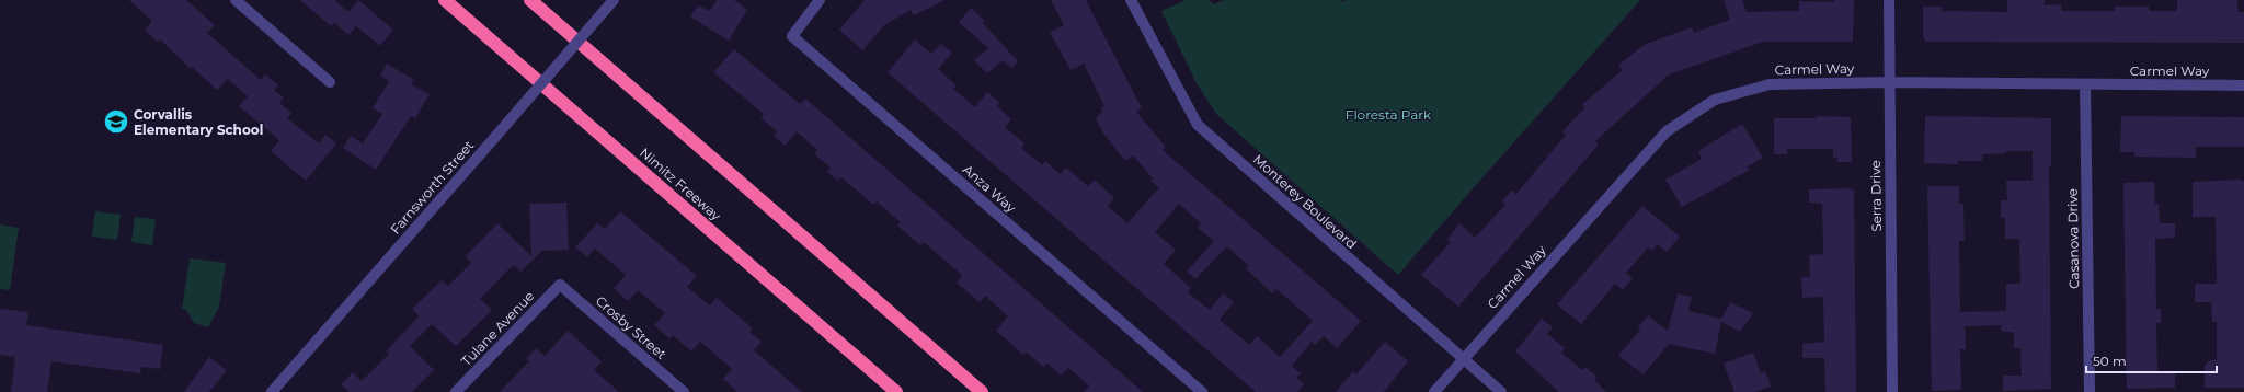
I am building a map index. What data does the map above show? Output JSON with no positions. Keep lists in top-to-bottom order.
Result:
{
  "streets": {
    "highway": ["Nimitz Freeway"],
    "street": [
      "Carmel Way",
      "Farnsworth Street",
      "Anza Way",
      "Serra Drive",
      "Monterey Boulevard",
      "Casanova Drive",
      "Crosby Street",
      "Tulane Avenue"
    ]
  },
  "crossings": [
    ["Carmel Way", "Serra Drive"],
    ["Carmel Way", "Monterey Boulevard"],
    ["Carmel Way", "Casanova Drive"],
    ["Crosby Street", "Tulane Avenue"]
  ],
  "parks": ["Floresta Park"],
  "places": {
    "school or university": ["Corvallis Elementary School"]
  },
  "scale_bar": "50 m"
}
